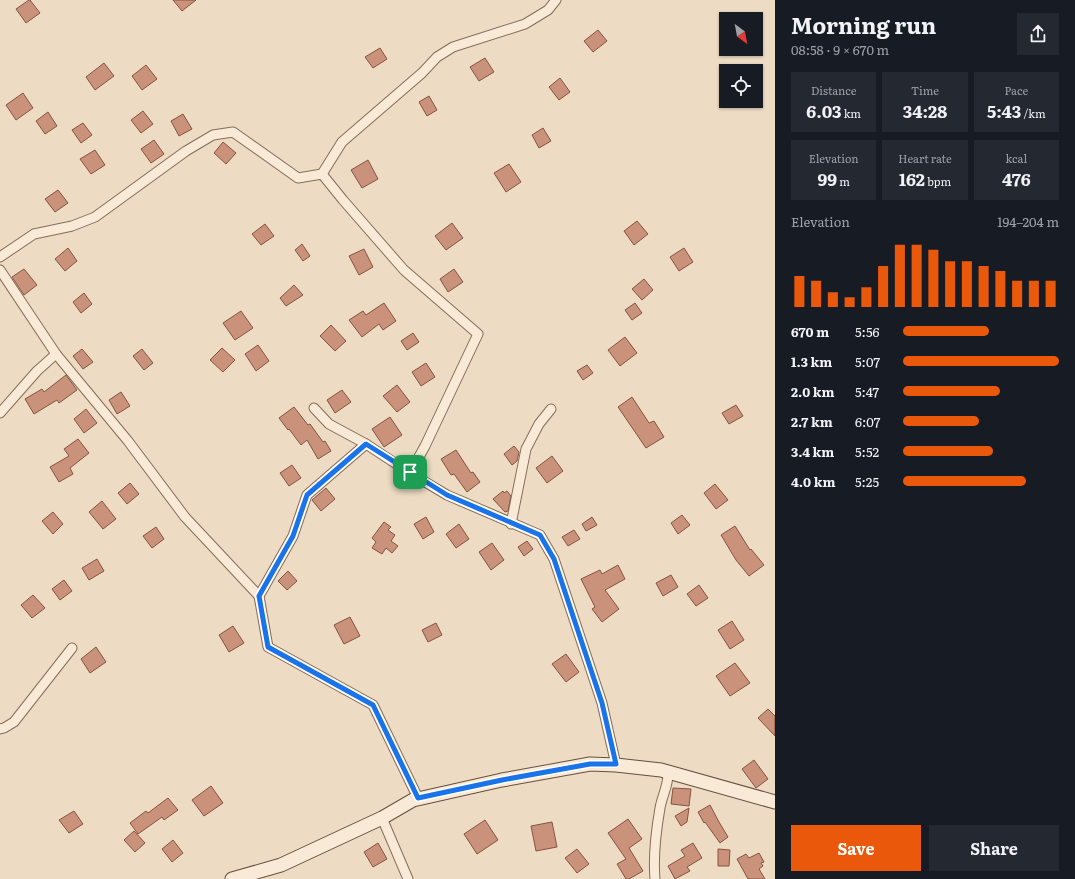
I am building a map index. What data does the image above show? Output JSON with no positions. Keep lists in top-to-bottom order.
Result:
{
  "north": "bottom right",
  "page": {
    "heading": ["Morning run", "08:58 · 9 × 670 m"],
    "stats": [
      ["Distance", "6.03 km"],
      ["Time", "34:28"],
      ["Pace", "5:43 /km"],
      ["Elevation", "99 m"],
      ["Heart rate", "162 bpm"],
      ["kcal", "476"]
    ],
    "chart": ["Elevation", "194–204 m"],
    "list": [
      {
        "name": "670 m",
        "note": "5:56"
      },
      {
        "name": "1.3 km",
        "note": "5:07"
      },
      {
        "name": "2.0 km",
        "note": "5:47"
      },
      {
        "name": "2.7 km",
        "note": "6:07"
      },
      {
        "name": "3.4 km",
        "note": "5:52"
      },
      {
        "name": "4.0 km",
        "note": "5:25"
      }
    ],
    "buttons": ["Save", "Share"]
  }
}
